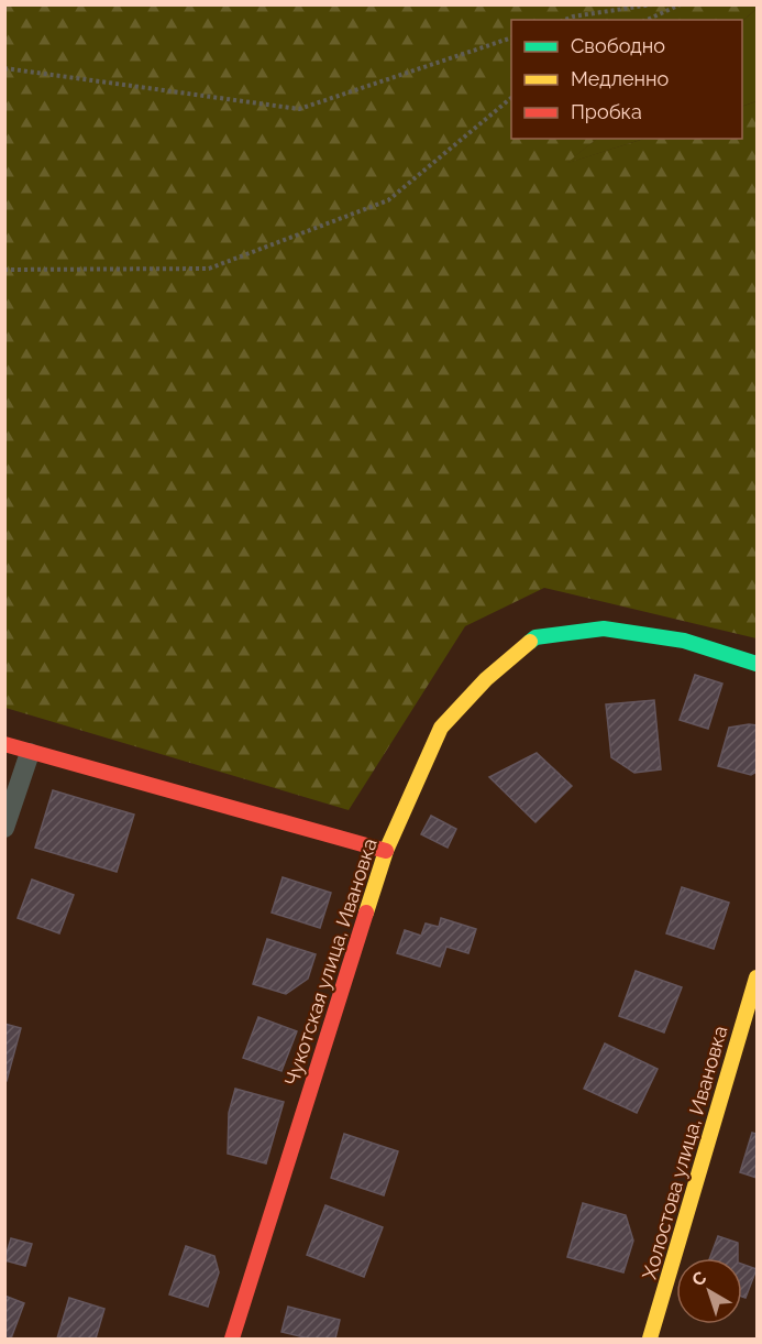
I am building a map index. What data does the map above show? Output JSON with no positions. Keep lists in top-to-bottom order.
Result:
{
  "streets": {
    "street": ["Чукотская улица, Ивановка", "Холостова улица, Ивановка"]
  },
  "legend": ["Свободно", "Медленно", "Пробка"],
  "north": "top left"
}
